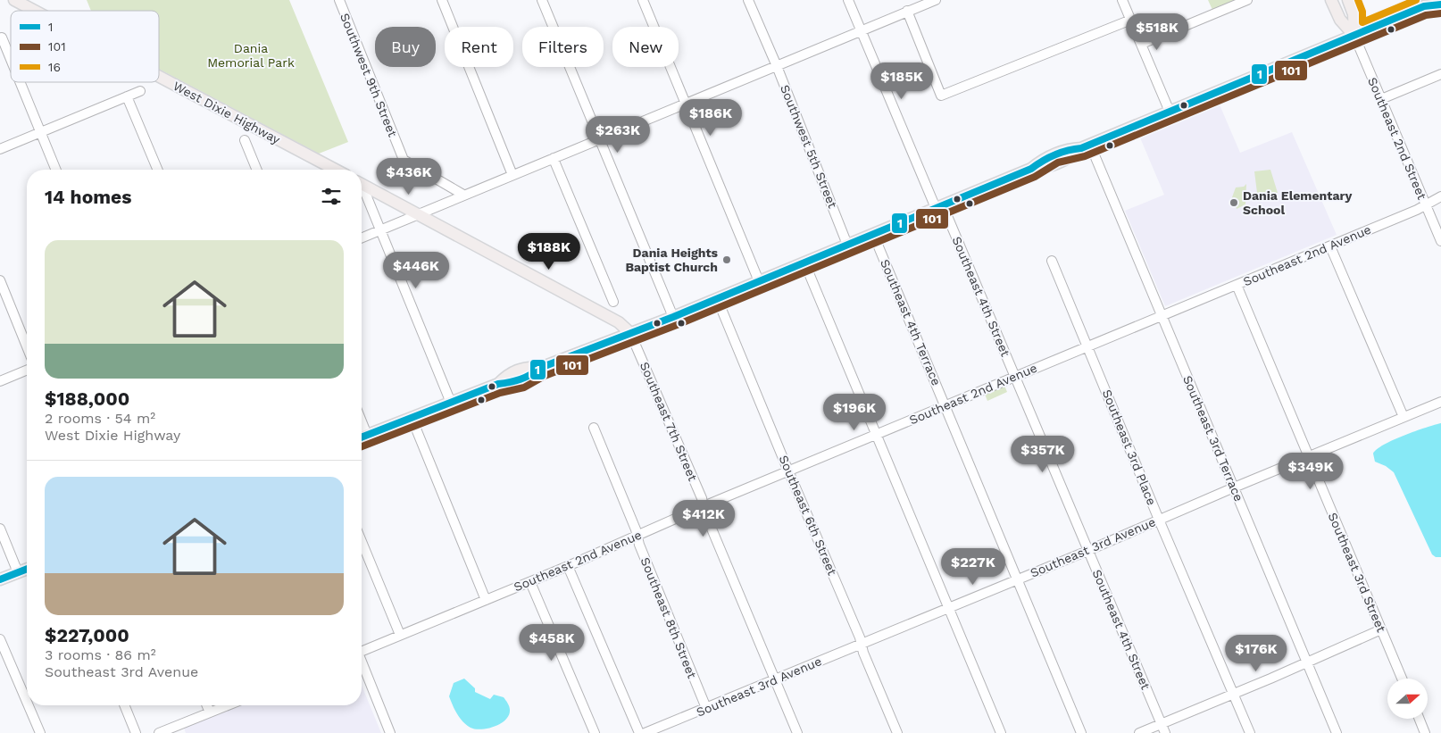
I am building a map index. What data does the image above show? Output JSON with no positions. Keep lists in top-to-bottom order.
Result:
{
  "streets": {
    "main road": ["West Dixie Highway"],
    "street": [
      "Southwest 9th Street",
      "Southeast 2nd Street",
      "Southwest 5th Street",
      "Southeast 2nd Avenue",
      "Southeast 4th Street",
      "Southeast 4th Terrace",
      "Southeast 7th Street",
      "Southeast 3rd Terrace",
      "Southeast 3rd Place",
      "Southeast 6th Street",
      "Southeast 3rd Avenue",
      "Southeast 3rd Street",
      "Southeast 8th Street"
    ]
  },
  "crossings": [
    ["Southeast 2nd Street", "Southeast 2nd Avenue"],
    ["Southeast 2nd Avenue", "Southeast 4th Street"],
    ["Southeast 2nd Avenue", "Southeast 4th Terrace"],
    ["Southeast 2nd Avenue", "Southeast 7th Street"],
    ["Southeast 2nd Avenue", "Southeast 3rd Terrace"],
    ["Southeast 2nd Avenue", "Southeast 3rd Place"],
    ["Southeast 2nd Avenue", "Southeast 6th Street"],
    ["Southeast 2nd Avenue", "Southeast 3rd Street"],
    ["Southeast 2nd Avenue", "Southeast 8th Street"],
    ["Southeast 4th Street", "Southeast 3rd Avenue"],
    ["Southeast 4th Terrace", "Southeast 3rd Avenue"],
    ["Southeast 7th Street", "Southeast 3rd Avenue"],
    ["Southeast 3rd Terrace", "Southeast 3rd Avenue"],
    ["Southeast 3rd Place", "Southeast 3rd Avenue"],
    ["Southeast 6th Street", "Southeast 3rd Avenue"],
    ["Southeast 3rd Avenue", "Southeast 3rd Street"],
    ["Southeast 3rd Avenue", "Southeast 8th Street"]
  ],
  "parks": ["Dania Memorial Park"],
  "places": ["Dania Elementary School", "Dania Heights Baptist Church"],
  "lines": ["transit line 16", "transit line 1", "transit line 101"],
  "legend": ["1", "101", "16"],
  "north": "right",
  "page": {
    "price": [
      "$518K",
      "$185K",
      "$186K",
      "$263K",
      "$436K",
      "$188K",
      "$446K",
      "$196K",
      "$357K",
      "$349K",
      "$412K",
      "$227K",
      "$458K",
      "$176K"
    ],
    "chip": [
      "Buy",
      "Rent",
      "Filters",
      "New"
    ],
    "heading": "14 homes",
    "list": [
      {
        "name": "$188,000",
        "note": "2 rooms · 54 m² · West Dixie Highway"
      },
      {
        "name": "$227,000",
        "note": "3 rooms · 86 m² · Southeast 3rd Avenue"
      }
    ]
  }
}
